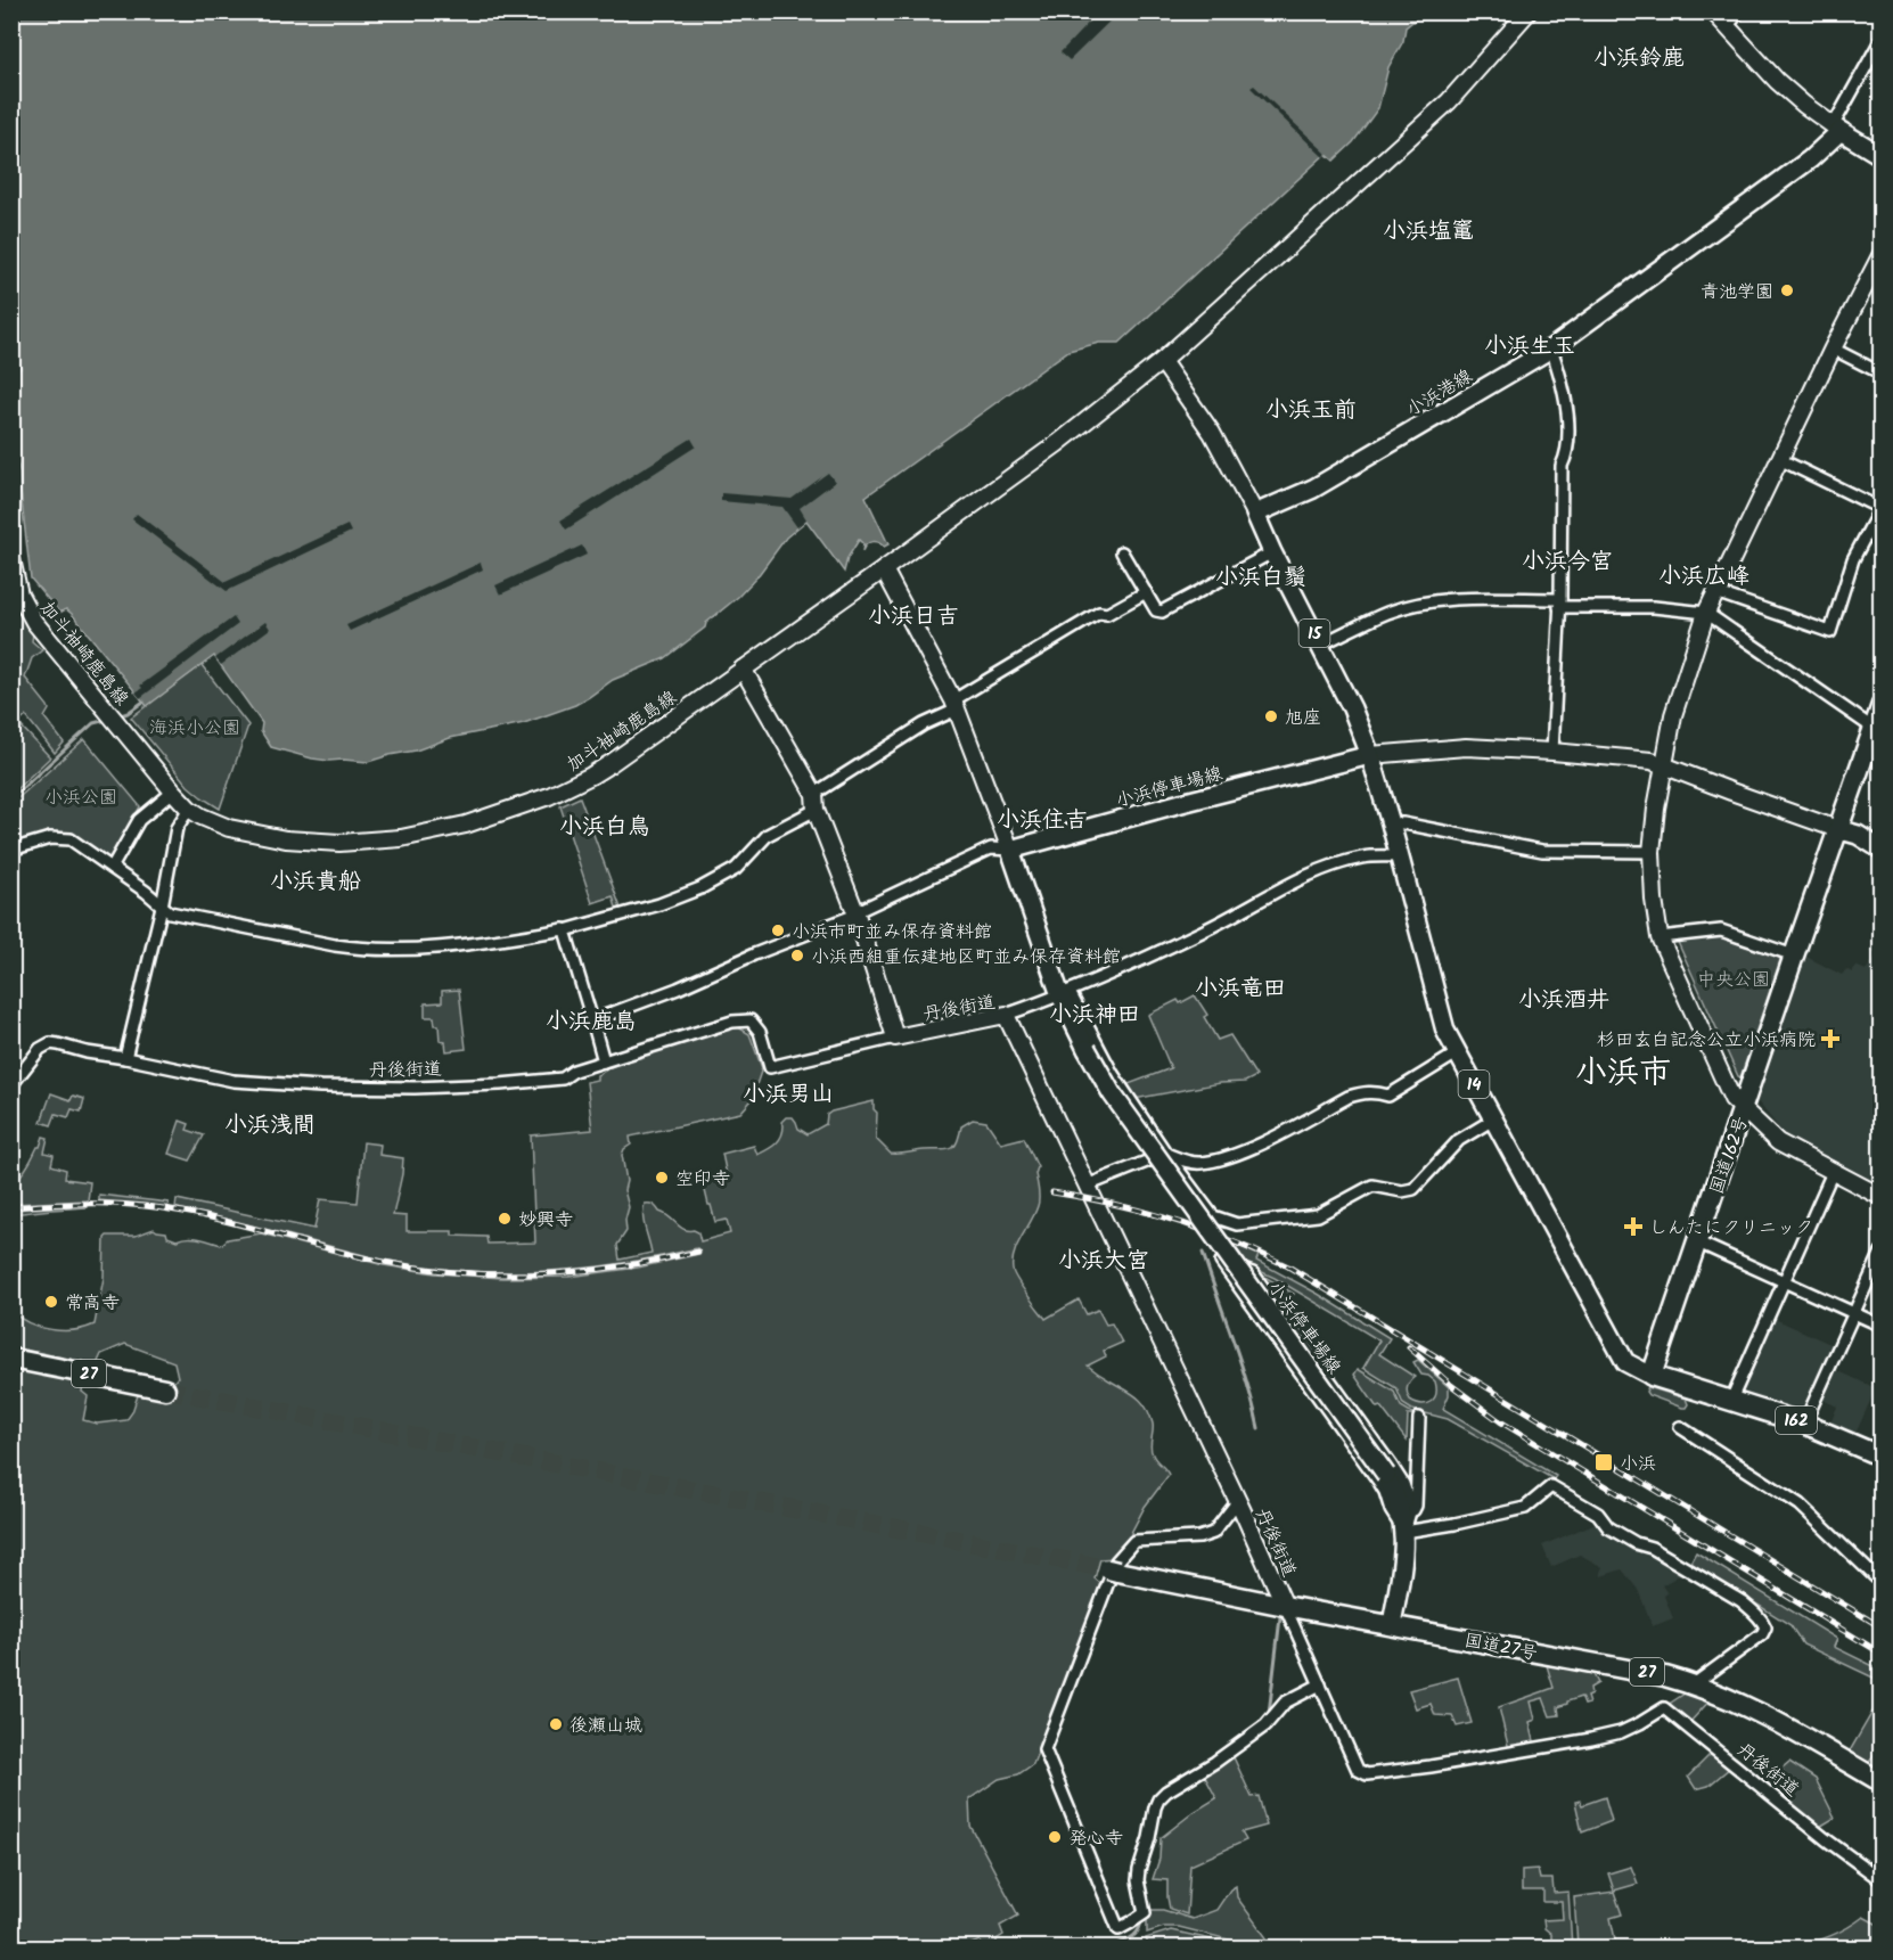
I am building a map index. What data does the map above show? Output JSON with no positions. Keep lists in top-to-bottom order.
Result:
{
  "streets": {
    "highway": [
      "国道162号",
      "27",
      "162",
      "国道27号"
    ],
    "main road": [
      "小浜港線",
      "15",
      "小浜停車場線",
      "14"
    ],
    "street": ["加斗袖崎鹿島線", "丹後街道"]
  },
  "crossings": [
    ["小浜港線", "15"],
    ["15", "小浜停車場線"],
    ["15", "14"],
    ["小浜停車場線", "14"],
    ["小浜停車場線", "国道27号"],
    ["丹後街道", "国道27号"],
    ["14", "国道162号"],
    ["14", "162"],
    ["国道162号", "162"]
  ],
  "districts": [
    "小浜鈴鹿",
    "小浜塩竃",
    "小浜生玉",
    "小浜玉前",
    "小浜今宮",
    "小浜広峰",
    "小浜白鬚",
    "小浜日吉",
    "小浜住吉",
    "小浜白鳥",
    "小浜貴船",
    "小浜竜田",
    "小浜酒井",
    "小浜神田",
    "小浜鹿島",
    "小浜市",
    "小浜男山",
    "小浜浅間",
    "小浜大宮"
  ],
  "parks": ["海浜小公園", "小浜公園", "中央公園"],
  "places": {
    "other": [
      "青池学園",
      "旭座",
      "小浜市町並み保存資料館",
      "小浜西組重伝建地区町並み保存資料館",
      "空印寺",
      "妙興寺",
      "常高寺",
      "後瀬山城",
      "発心寺"
    ],
    "health": ["杉田玄白記念公立小浜病院", "しんたにクリニック"],
    "transit": ["小浜"]
  }
}
